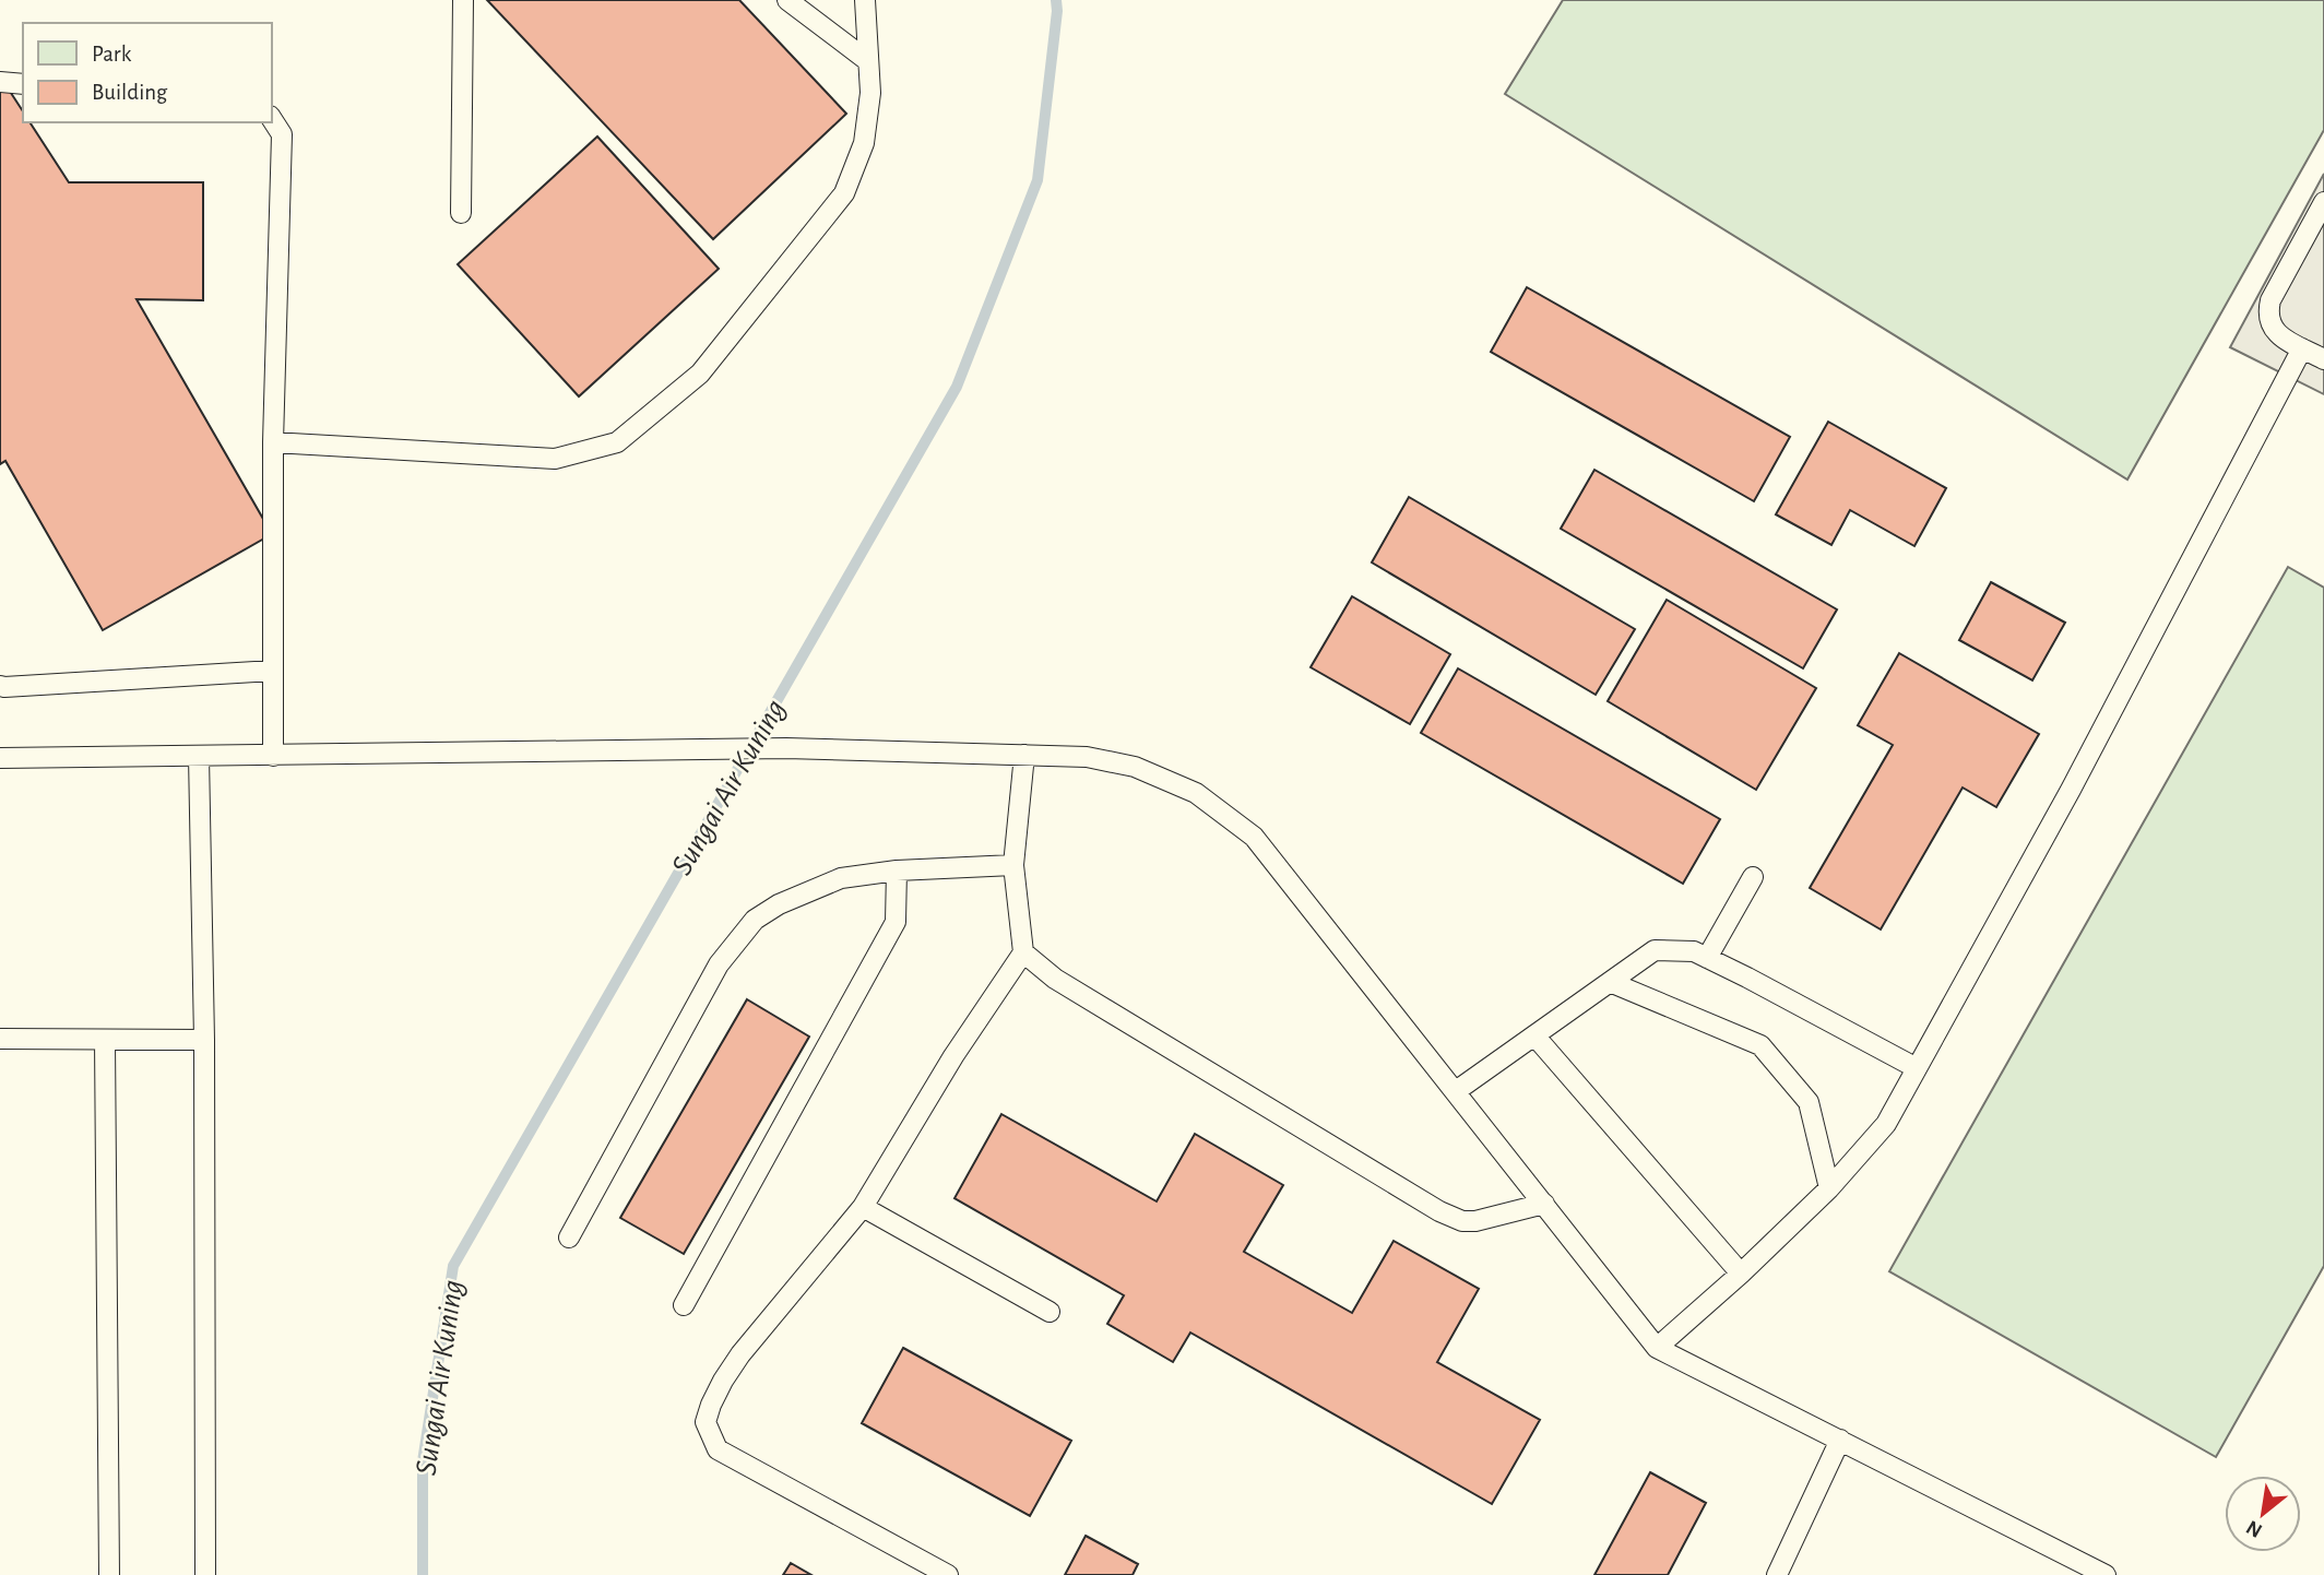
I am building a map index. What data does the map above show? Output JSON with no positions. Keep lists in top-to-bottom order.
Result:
{
  "water": ["Sungai Air Kuning"],
  "legend": ["Park", "Building"],
  "north": "bottom left"
}
